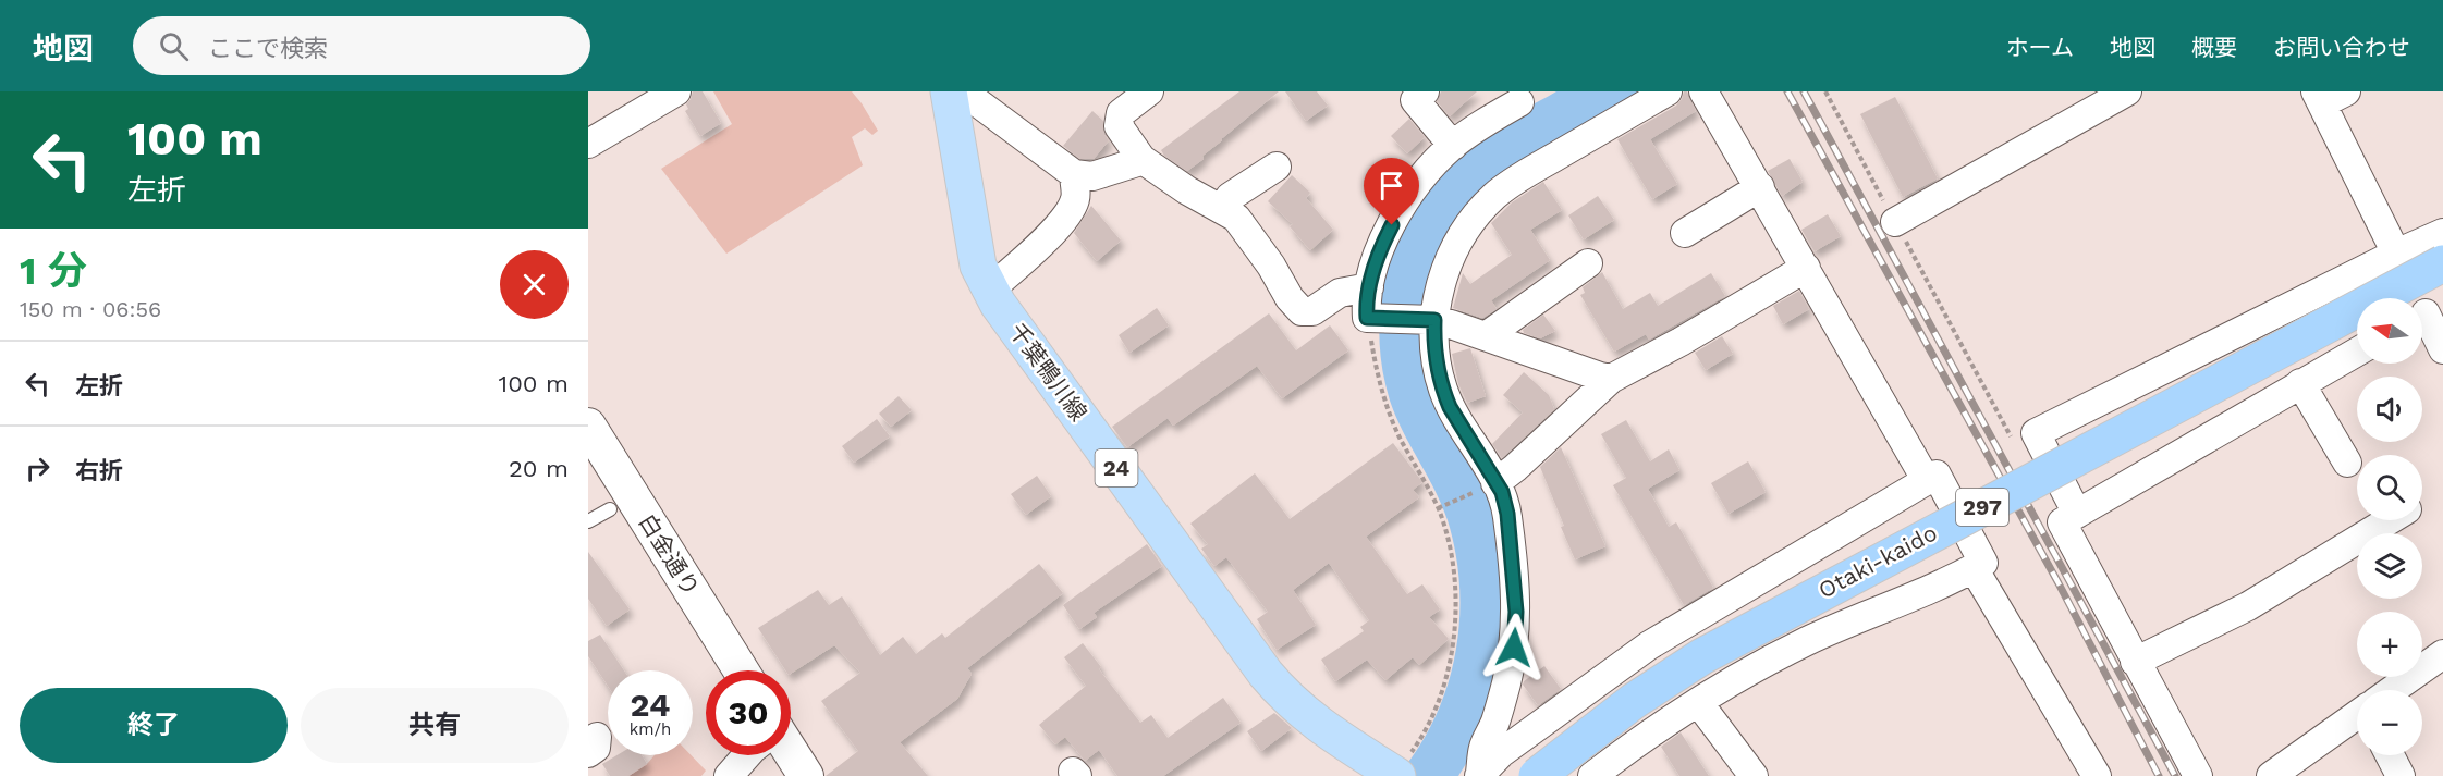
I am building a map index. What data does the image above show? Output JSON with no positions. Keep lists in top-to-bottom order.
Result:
{
  "streets": {
    "highway": ["297", "Otaki-kaido"],
    "main road": ["千葉鴨川線", "24"],
    "street": ["白金通り"]
  },
  "north": "left",
  "page": {
    "header": "地図",
    "search": "ここで検索",
    "nav": [
      "ホーム",
      "地図",
      "概要",
      "お問い合わせ"
    ],
    "turn": ["100 m", "左折"],
    "heading": ["1 分", "150 m · 06:56"],
    "map_buttons": ["+", "−"],
    "list": [
      {
        "name": "左折",
        "value": "100 m"
      },
      {
        "name": "右折",
        "value": "20 m"
      }
    ],
    "speed": "24 km/h",
    "limit": "30",
    "buttons": ["終了", "共有"]
  }
}
